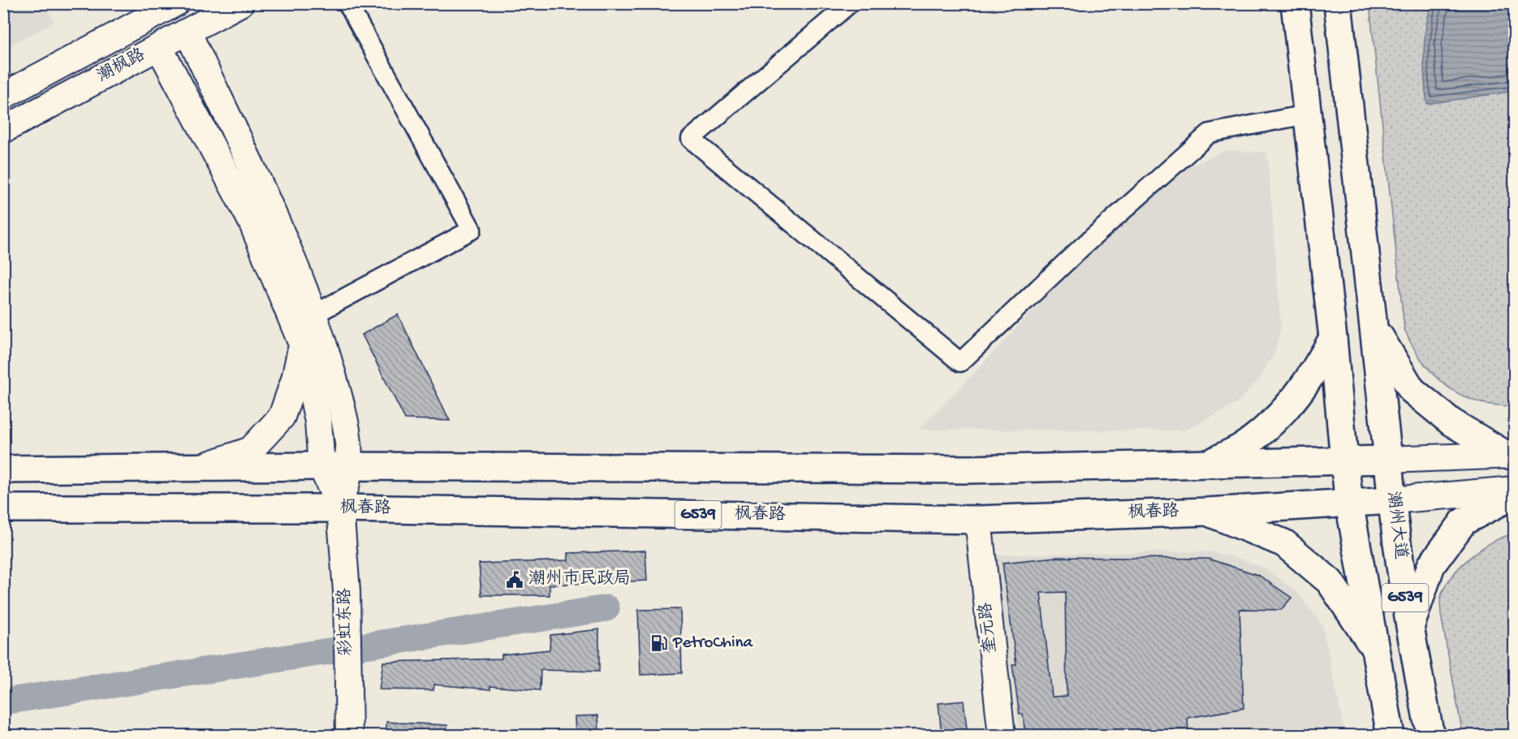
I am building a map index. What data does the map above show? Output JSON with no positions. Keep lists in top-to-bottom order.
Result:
{
  "streets": {
    "main road": [
      "潮枫路",
      "枫春路",
      "G539",
      "潮州大道",
      "彩虹东路",
      "奎元路"
    ]
  },
  "crossings": [
    ["枫春路", "G539"],
    ["枫春路", "潮州大道"],
    ["枫春路", "彩虹东路"],
    ["枫春路", "奎元路"]
  ],
  "places": {
    "public building": ["潮州市民政局"],
    "fuel station": ["PetroChina"]
  }
}
